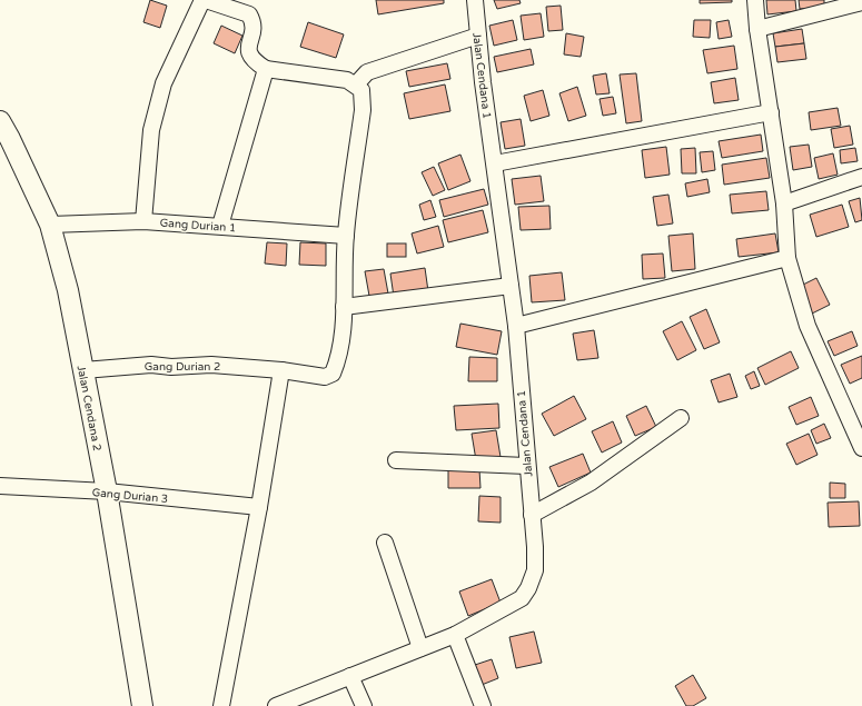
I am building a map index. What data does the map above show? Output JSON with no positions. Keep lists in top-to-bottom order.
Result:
{
  "streets": {
    "street": [
      "Jalan Cendana 1",
      "Gang Durian 1",
      "Gang Durian 2",
      "Jalan Cendana 2",
      "Gang Durian 3"
    ]
  },
  "crossings": [
    ["Gang Durian 1", "Jalan Cendana 2"],
    ["Gang Durian 2", "Jalan Cendana 2"],
    ["Jalan Cendana 2", "Gang Durian 3"]
  ]
}
